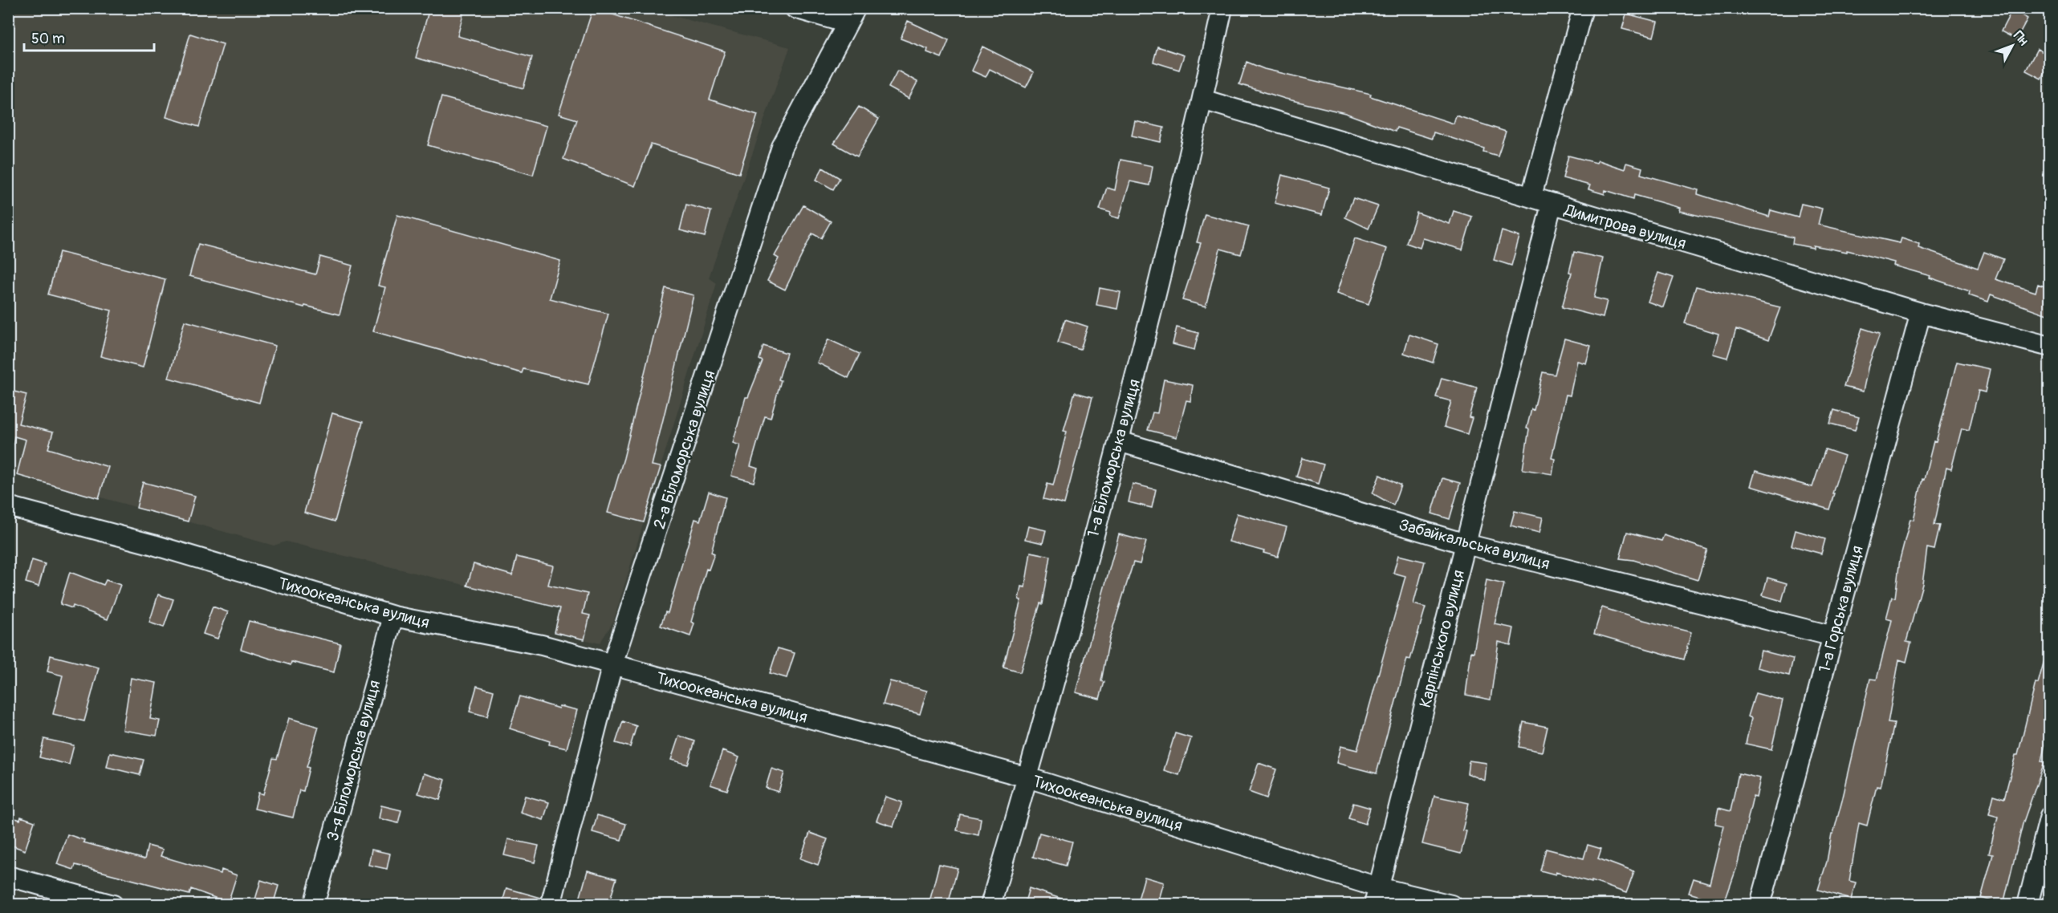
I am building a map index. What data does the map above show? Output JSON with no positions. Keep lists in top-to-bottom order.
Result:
{
  "streets": {
    "street": [
      "Димитрова вулиця",
      "2-а Біломорська вулиця",
      "1-а Біломорська вулиця",
      "Забайкальська вулиця",
      "Тихоокеанська вулиця",
      "1-а Горська вулиця",
      "Карпінського вулиця",
      "3-я Біломорська вулиця"
    ]
  },
  "crossings": [
    ["Димитрова вулиця", "1-а Біломорська вулиця"],
    ["Димитрова вулиця", "1-а Горська вулиця"],
    ["Димитрова вулиця", "Карпінського вулиця"],
    ["2-а Біломорська вулиця", "Тихоокеанська вулиця"],
    ["1-а Біломорська вулиця", "Забайкальська вулиця"],
    ["1-а Біломорська вулиця", "Тихоокеанська вулиця"],
    ["Забайкальська вулиця", "1-а Горська вулиця"],
    ["Забайкальська вулиця", "Карпінського вулиця"],
    ["Тихоокеанська вулиця", "Карпінського вулиця"],
    ["Тихоокеанська вулиця", "3-я Біломорська вулиця"]
  ],
  "scale_bar": "50 m",
  "north": "top right"
}
